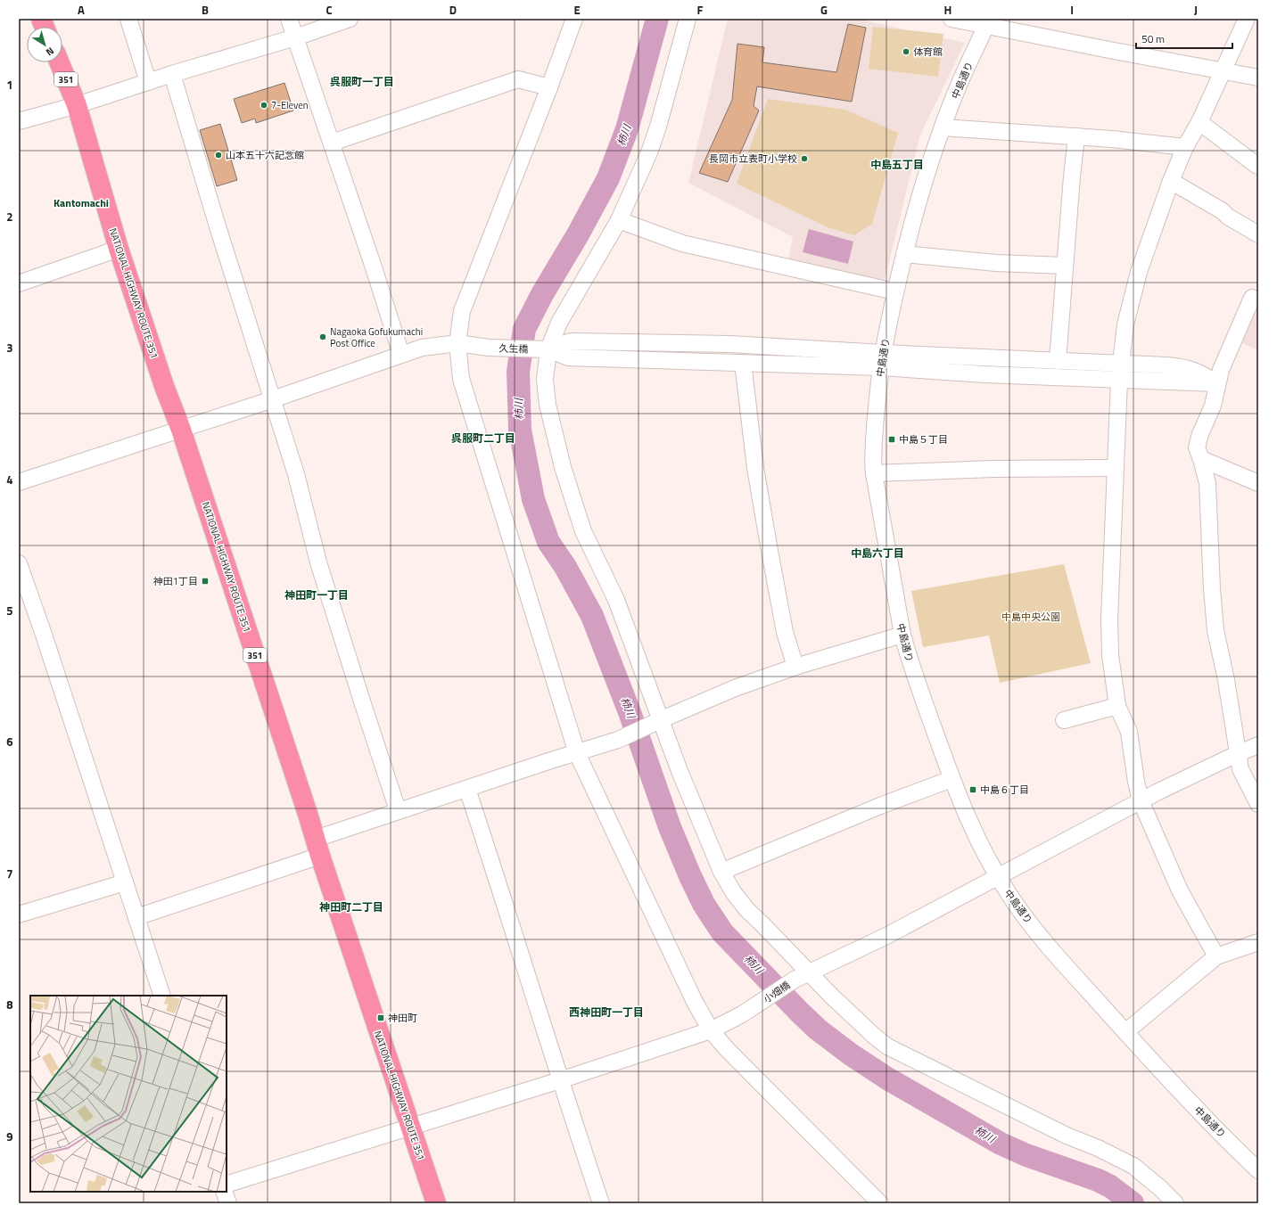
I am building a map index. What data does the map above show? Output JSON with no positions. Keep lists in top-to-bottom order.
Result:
{
  "streets": {
    "highway": ["351", "NATIONAL HIGHWAY ROUTE 351"],
    "street": ["中島通り", "久生橋", "小畑橋"]
  },
  "crossings": [
    ["中島通り", "小畑橋"],
    ["NATIONAL HIGHWAY ROUTE 351", "久生橋"],
    ["NATIONAL HIGHWAY ROUTE 351", "小畑橋"]
  ],
  "districts": [
    "呉服町一丁目",
    "中島五丁目",
    "Kantomachi",
    "呉服町二丁目",
    "中島六丁目",
    "神田町一丁目",
    "神田町二丁目",
    "西神田町一丁目"
  ],
  "water": ["柿川"],
  "parks": ["中島中央公園"],
  "places": {
    "other": [
      "体育館",
      "7-Eleven",
      "山本五十六記念館",
      "長岡市立表町小学校",
      "Nagaoka Gofukumachi Post Office"
    ],
    "transit": [
      "中島５丁目",
      "神田1丁目",
      "中島６丁目",
      "神田町"
    ]
  },
  "scale_bar": "50 m",
  "north": "bottom right",
  "grid": {
    "columns": [
      "A",
      "B",
      "C",
      "D",
      "E",
      "F",
      "G",
      "H",
      "I",
      "J"
    ],
    "rows": [
      "1",
      "2",
      "3",
      "4",
      "5",
      "6",
      "7",
      "8",
      "9"
    ]
  }
}
